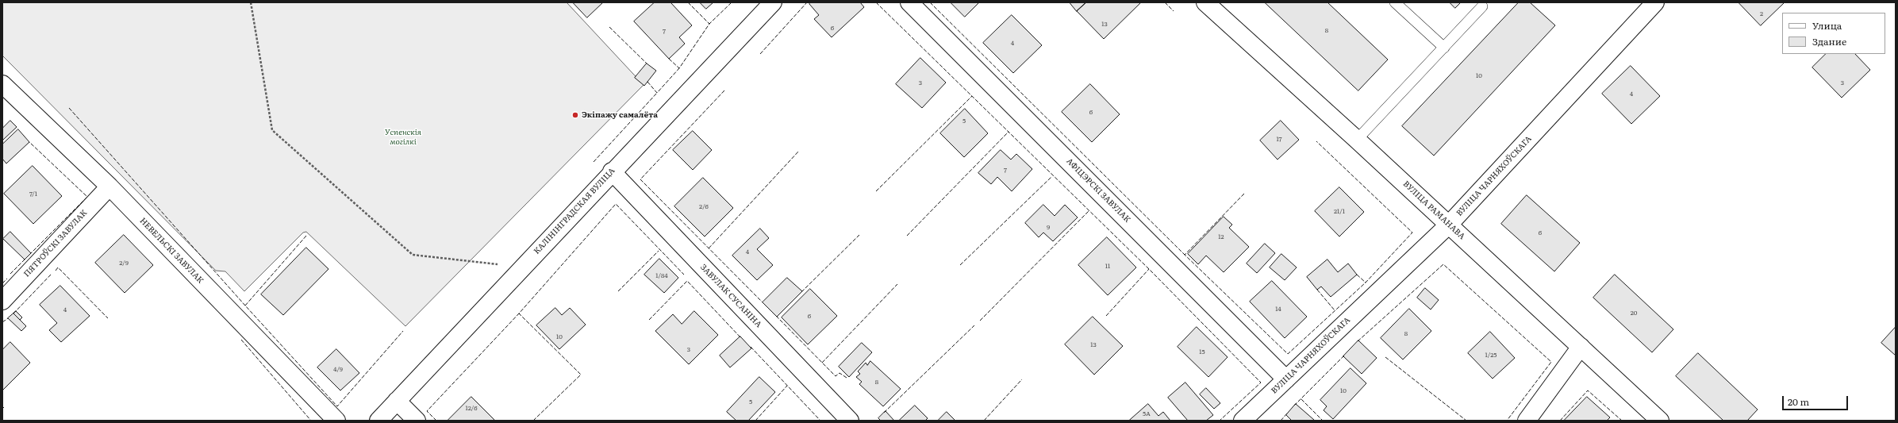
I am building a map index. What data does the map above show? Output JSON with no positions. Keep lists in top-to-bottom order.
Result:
{
  "streets": {
    "street": [
      "ВУЛІЦА ЧАРНЯХОЎСКАГА",
      "АФІЦЭРСКІ ЗАВУЛАК",
      "ВУЛІЦА РАМАНАВА",
      "КАЛІНІНГРАДСКАЯ ВУЛІЦА",
      "ПЯТРОЎСКІ ЗАВУЛАК",
      "НЕВЕЛЬСКІ ЗАВУЛАК",
      "ЗАВУЛАК СУСАНІНА"
    ]
  },
  "crossings": [
    ["ВУЛІЦА ЧАРНЯХОЎСКАГА", "АФІЦЭРСКІ ЗАВУЛАК"],
    ["ВУЛІЦА ЧАРНЯХОЎСКАГА", "ВУЛІЦА РАМАНАВА"],
    ["КАЛІНІНГРАДСКАЯ ВУЛІЦА", "ЗАВУЛАК СУСАНІНА"],
    ["ПЯТРОЎСКІ ЗАВУЛАК", "НЕВЕЛЬСКІ ЗАВУЛАК"]
  ],
  "parks": ["Успенскія могілкі"],
  "places": ["Экіпажу самалёта"],
  "house_numbers": [
    "2",
    "13",
    "6",
    "8",
    "7",
    "4",
    "10",
    "3",
    "3",
    "4",
    "6",
    "5",
    "17",
    "7",
    "7/1",
    "2/6",
    "21/1",
    "9",
    "6",
    "12",
    "4",
    "2/9",
    "11",
    "1/84",
    "14",
    "4",
    "20",
    "6",
    "8",
    "10",
    "13",
    "3",
    "15",
    "1/25",
    "4/9",
    "8",
    "10",
    "5",
    "12/6",
    "5А"
  ],
  "legend": ["Улица", "Здание"],
  "scale_bar": "20 m"
}
